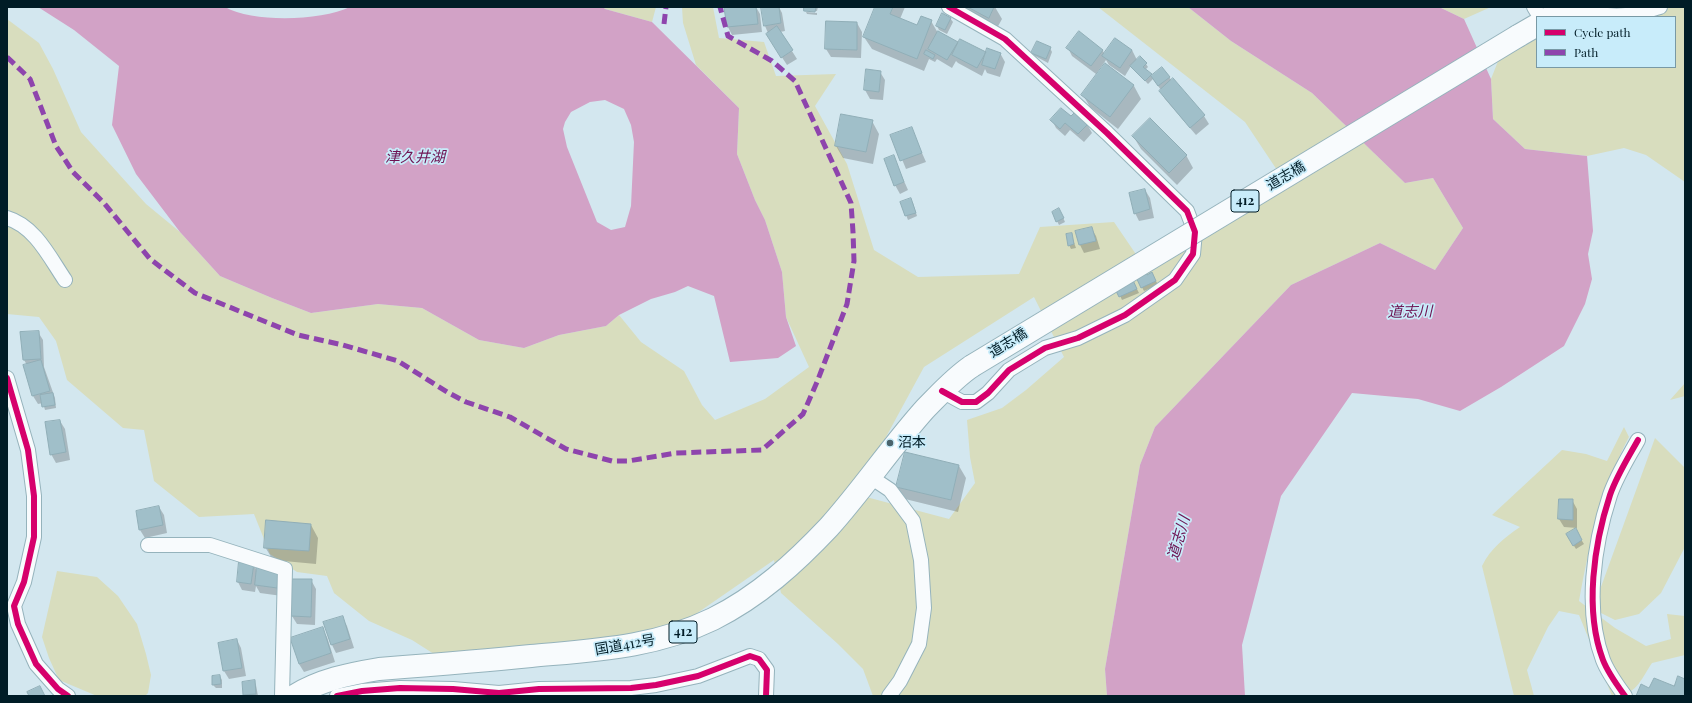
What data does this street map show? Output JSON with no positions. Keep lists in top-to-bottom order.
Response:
{
  "streets": {
    "highway": ["道志橋", "412", "国道412号"]
  },
  "crossings": [
    ["道志橋", "国道412号"]
  ],
  "water": ["津久井湖", "道志川"],
  "places": ["沼本"],
  "legend": ["Cycle path", "Path"]
}
